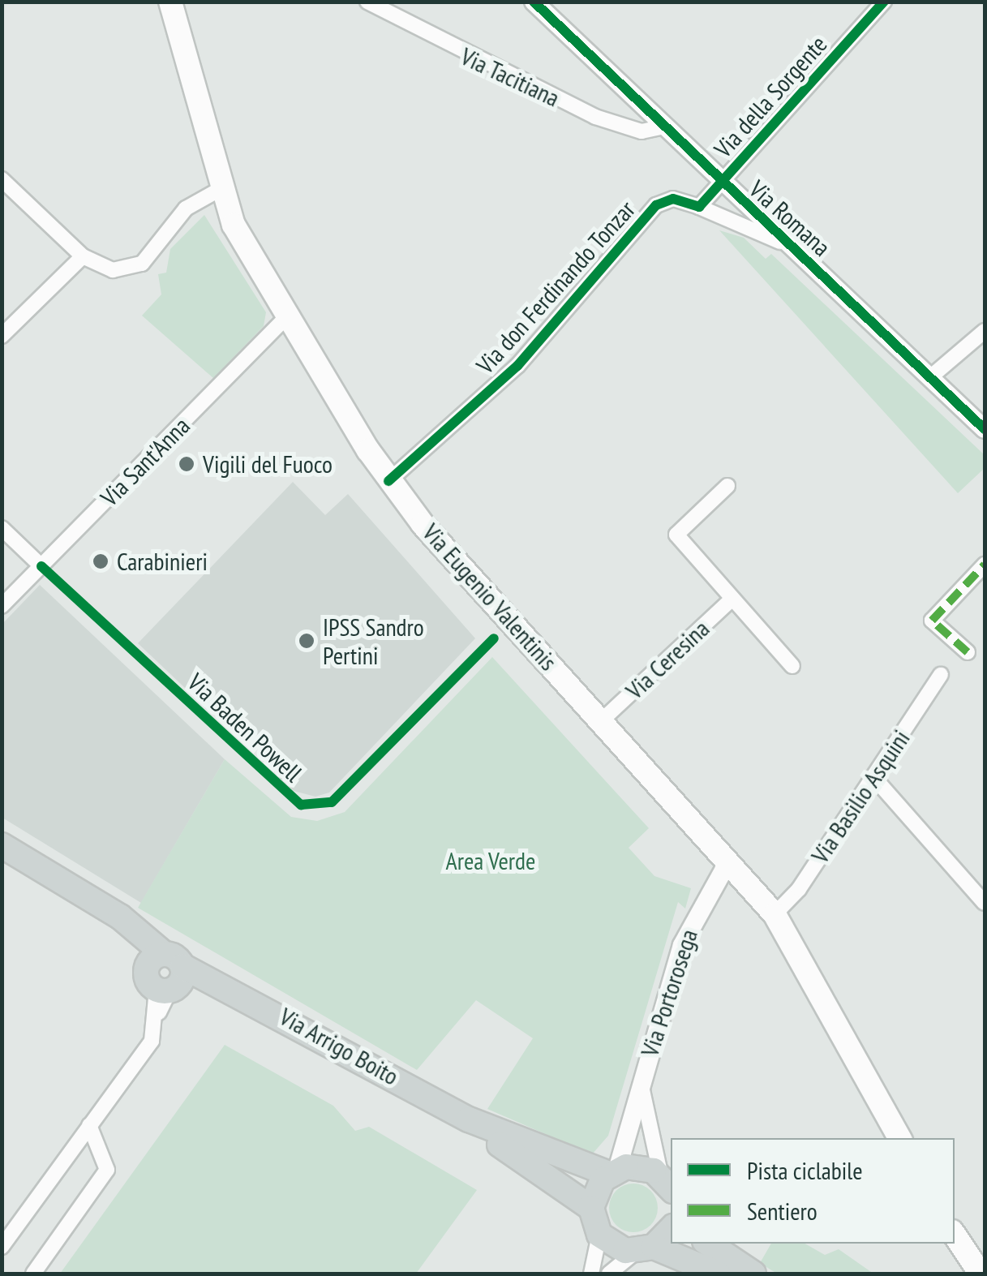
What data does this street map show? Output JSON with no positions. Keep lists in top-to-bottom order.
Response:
{
  "streets": {
    "main road": ["Via Eugenio Valentinis", "Via Arrigo Boito"],
    "street": [
      "Via Tacitiana",
      "Via della Sorgente",
      "Via Romana",
      "Via don Ferdinando Tonzar",
      "Via Sant'Anna",
      "Via Ceresina",
      "Via Basilio Asquini",
      "Via Portorosega"
    ],
    "cycle path": ["Via Baden Powell"]
  },
  "crossings": [
    ["Via Tacitiana", "Via Romana"],
    ["Via della Sorgente", "Via Romana"],
    ["Via Romana", "Via don Ferdinando Tonzar"],
    ["Via don Ferdinando Tonzar", "Via Eugenio Valentinis"],
    ["Via Sant'Anna", "Via Eugenio Valentinis"],
    ["Via Eugenio Valentinis", "Via Ceresina"],
    ["Via Eugenio Valentinis", "Via Basilio Asquini"],
    ["Via Eugenio Valentinis", "Via Portorosega"],
    ["Via Portorosega", "Via Arrigo Boito"]
  ],
  "parks": ["Area Verde"],
  "places": ["Vigili del Fuoco", "Carabinieri", "IPSS Sandro Pertini"],
  "legend": ["Pista ciclabile", "Sentiero"]
}
